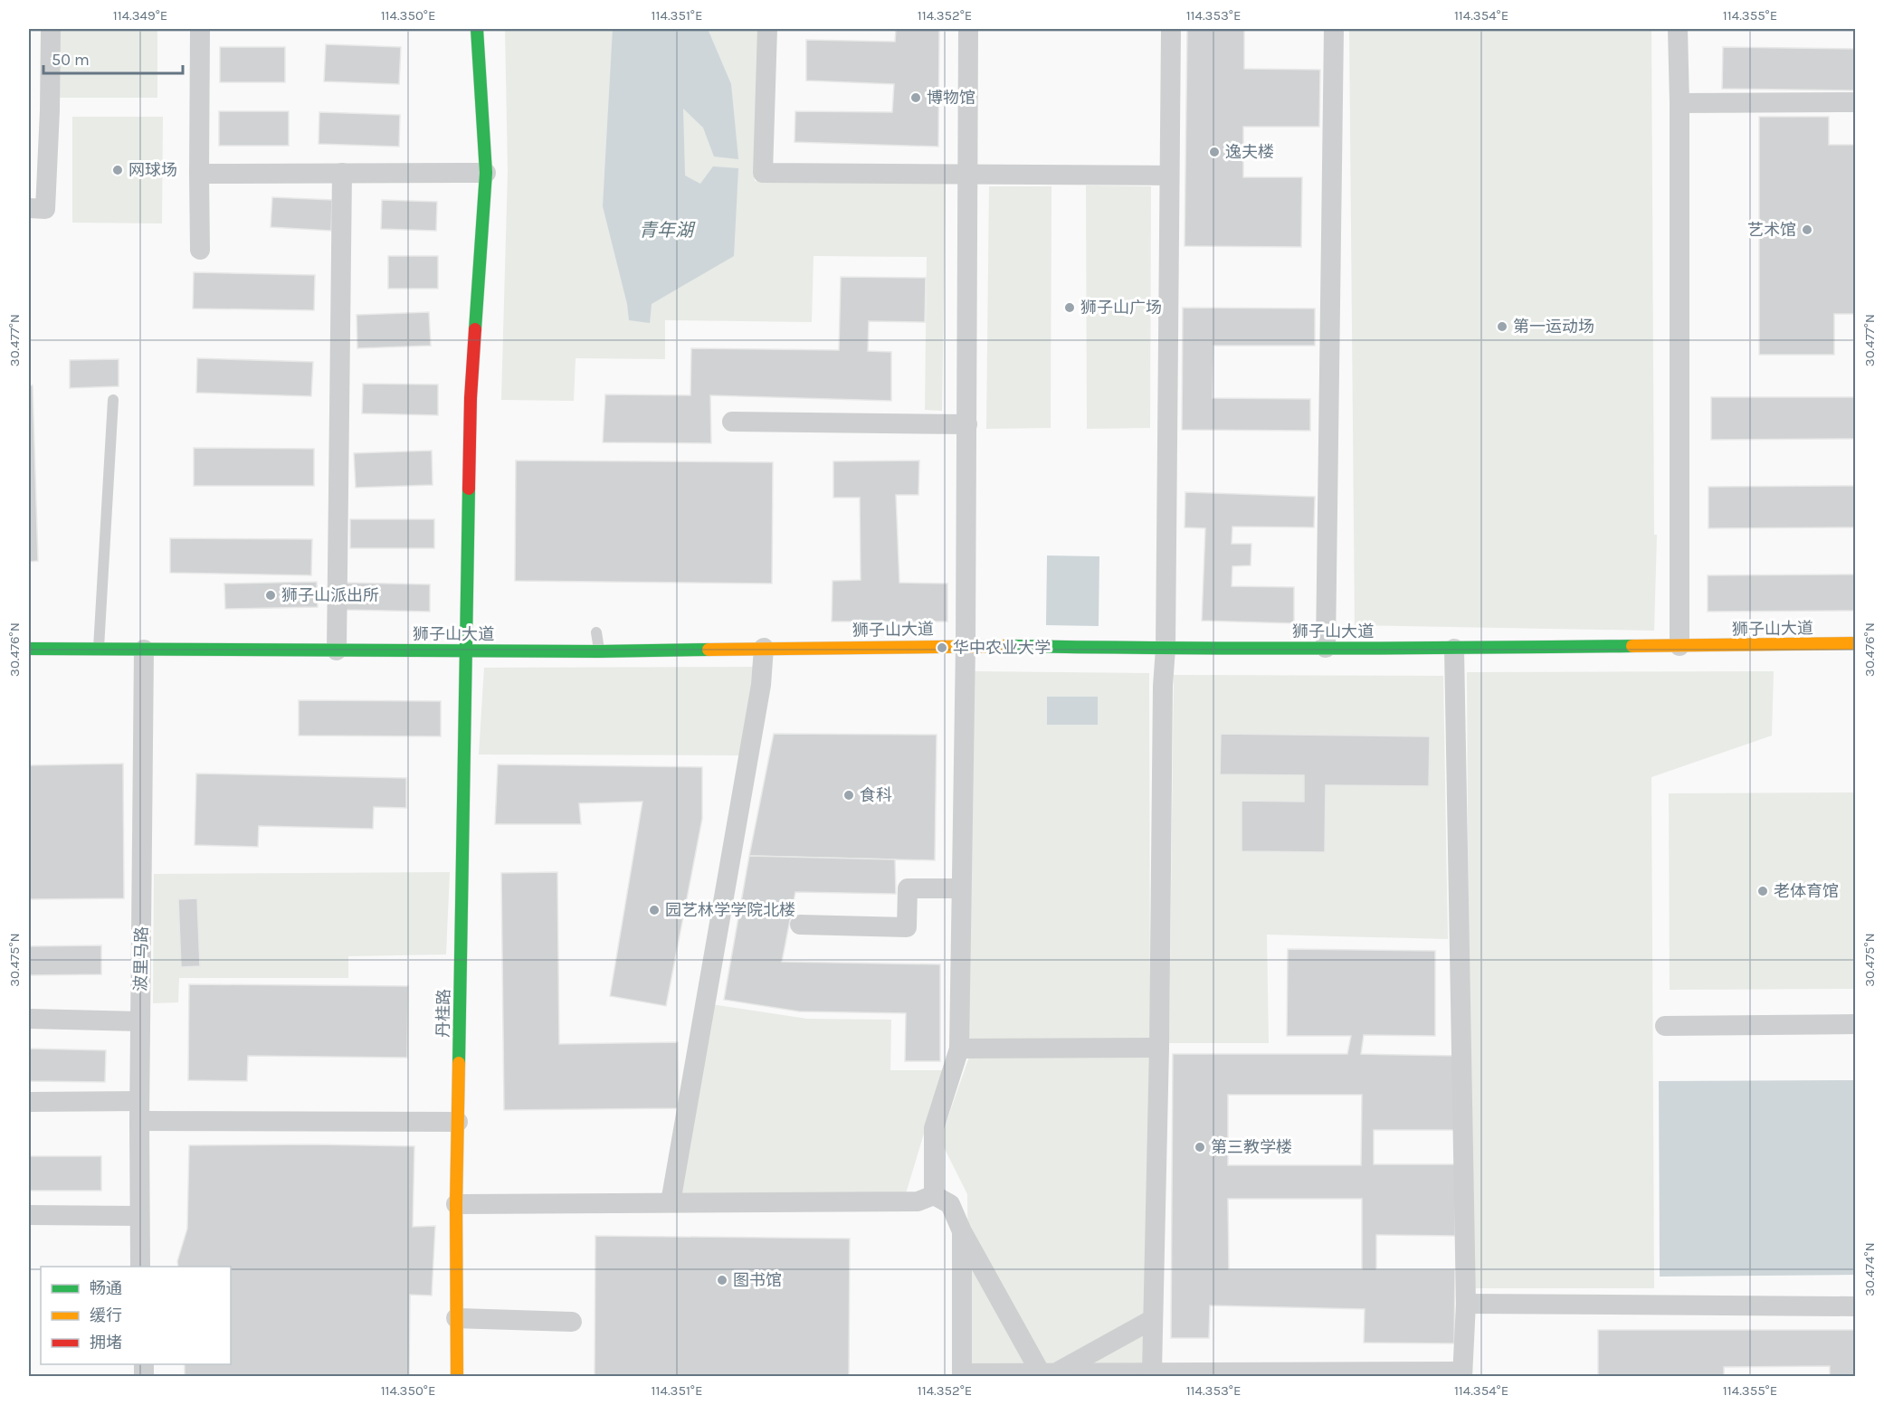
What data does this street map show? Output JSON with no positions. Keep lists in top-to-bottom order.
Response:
{
  "streets": {
    "street": ["狮子山大道", "波里马路", "丹桂路"]
  },
  "crossings": [
    ["狮子山大道", "波里马路"],
    ["狮子山大道", "丹桂路"]
  ],
  "water": ["青年湖"],
  "places": [
    "博物馆",
    "逸夫楼",
    "网球场",
    "艺术馆",
    "狮子山广场",
    "第一运动场",
    "狮子山派出所",
    "华中农业大学",
    "食科",
    "老体育馆",
    "园艺林学学院北楼",
    "第三教学楼",
    "图书馆"
  ],
  "legend": ["畅通", "缓行", "拥堵"],
  "scale_bar": "50 m",
  "coordinates": [
    "114.349°E",
    "114.350°E",
    "114.351°E",
    "114.352°E",
    "114.353°E",
    "114.354°E",
    "114.355°E",
    "30.477°N",
    "30.476°N",
    "30.475°N",
    "30.474°N"
  ]
}
